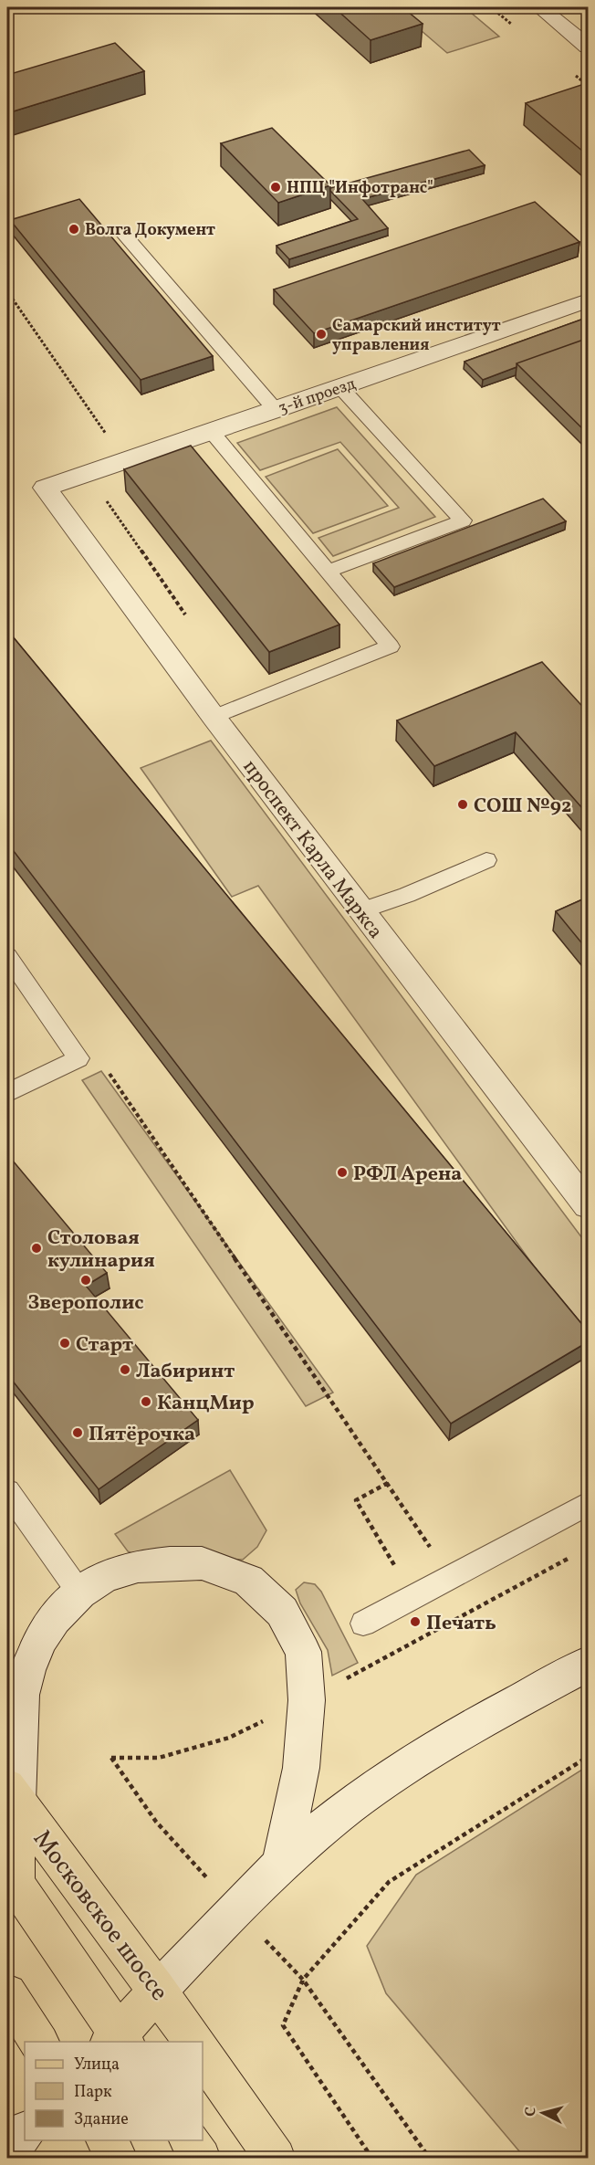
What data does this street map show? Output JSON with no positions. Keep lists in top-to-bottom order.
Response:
{
  "streets": {
    "main road": ["Московское шоссе"],
    "street": ["3-й проезд", "проспект Карла Маркса"]
  },
  "crossings": [
    ["3-й проезд", "проспект Карла Маркса"]
  ],
  "places": [
    "НПЦ \"Инфотранс\"",
    "Волга Документ",
    "Самарский институт управления",
    "СОШ №92",
    "РФЛ Арена",
    "Столовая кулинария",
    "Зверополис",
    "Старт",
    "Лабиринт",
    "КанцМир",
    "Пятёрочка",
    "Печать"
  ],
  "legend": ["Улица", "Парк", "Здание"],
  "north": "left"
}
